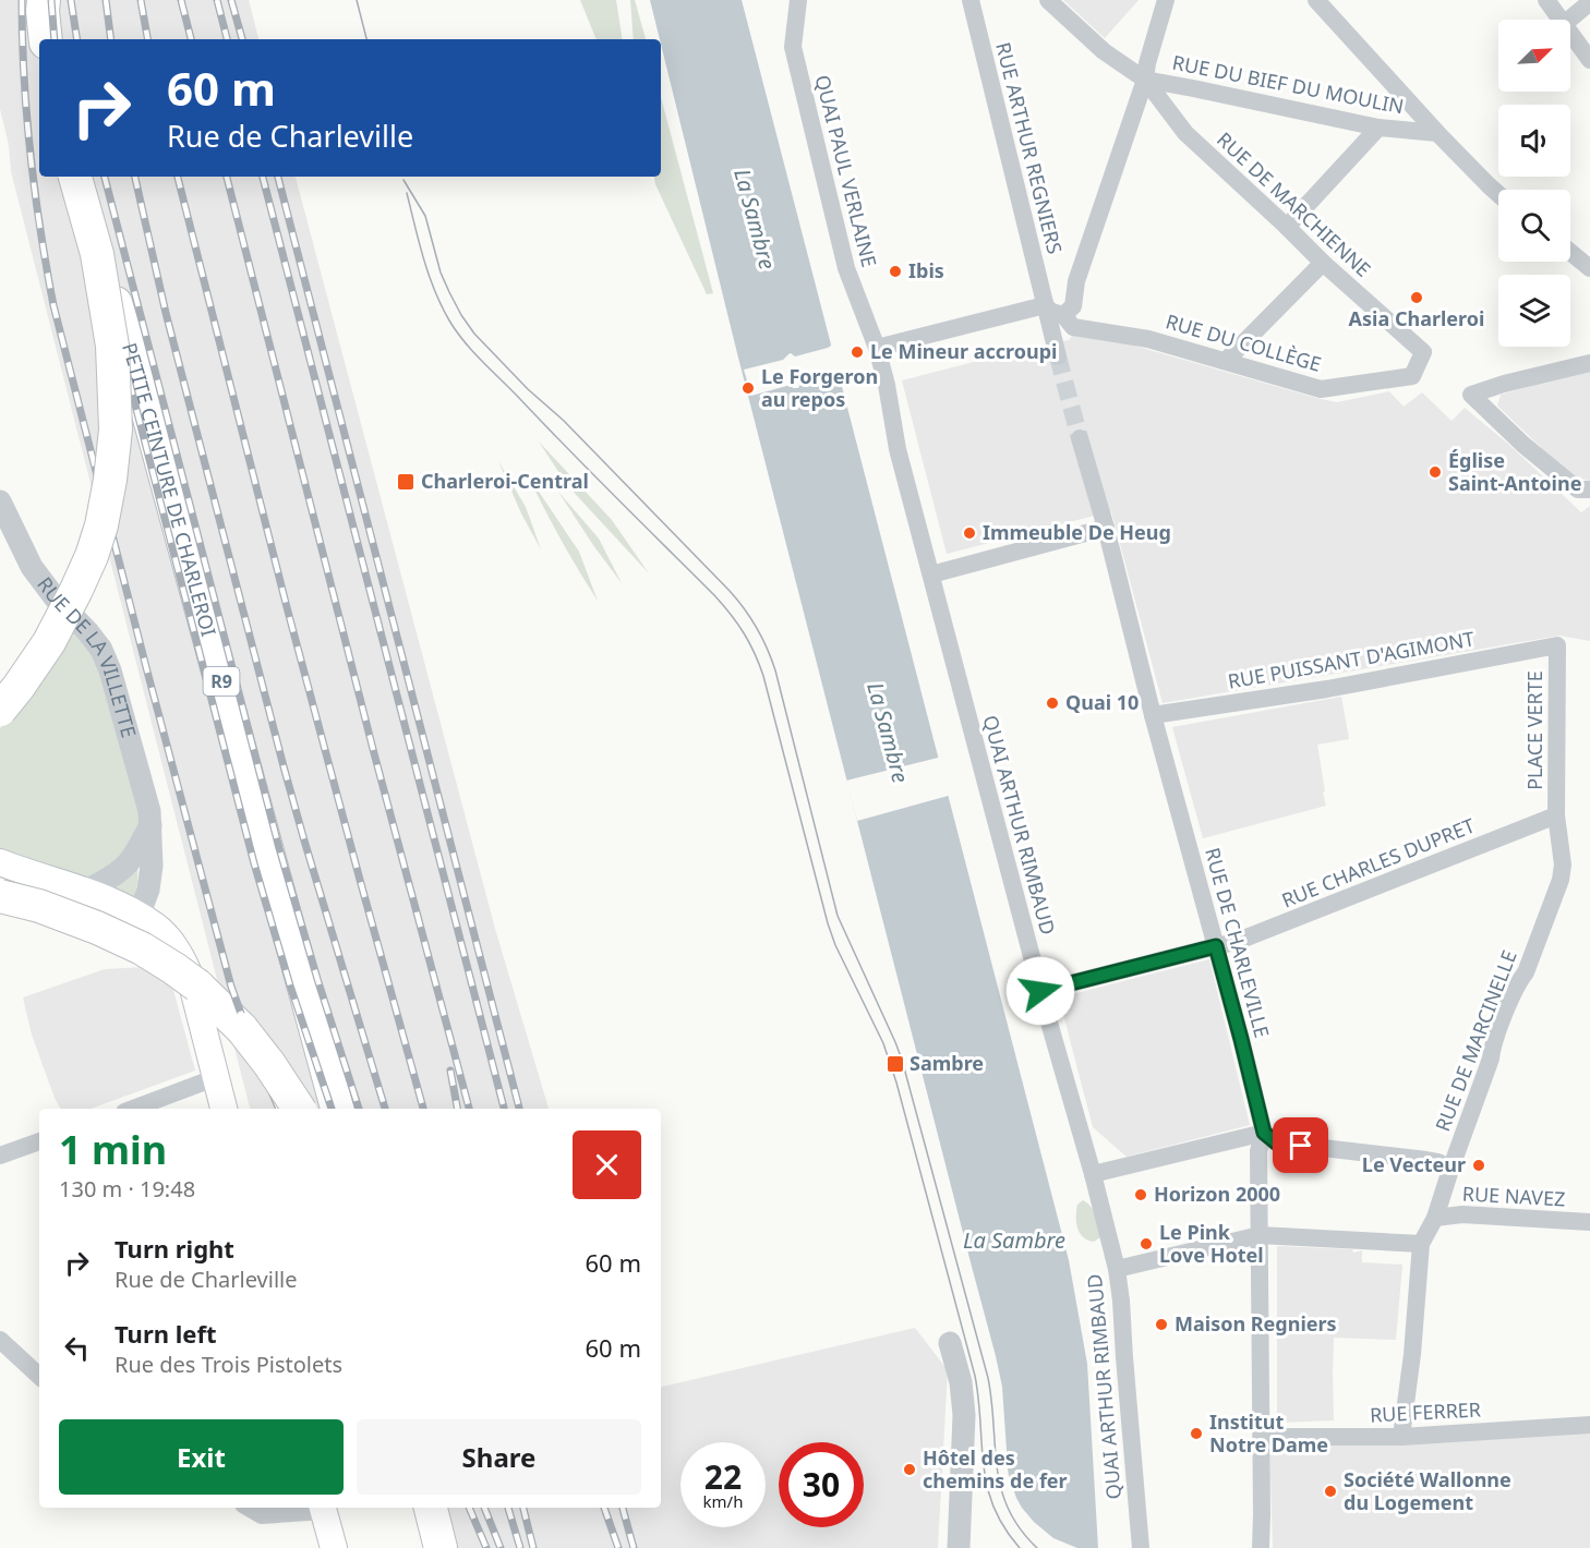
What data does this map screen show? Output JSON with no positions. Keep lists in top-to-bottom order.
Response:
{
  "streets": {
    "highway": ["PETITE CEINTURE DE CHARLEROI", "R9"],
    "street": [
      "RUE DU BIEF DU MOULIN",
      "RUE ARTHUR REGNIERS",
      "QUAI PAUL VERLAINE",
      "RUE DE MARCHIENNE",
      "RUE DU COLLÈGE",
      "RUE DE LA VILLETTE",
      "RUE PUISSANT D'AGIMONT",
      "PLACE VERTE",
      "QUAI ARTHUR RIMBAUD",
      "RUE CHARLES DUPRET",
      "RUE DE CHARLEVILLE",
      "RUE DE MARCINELLE",
      "RUE NAVEZ",
      "RUE FERRER"
    ]
  },
  "crossings": [
    ["RUE DU BIEF DU MOULIN", "RUE DE MARCHIENNE"],
    ["RUE ARTHUR REGNIERS", "RUE DU COLLÈGE"],
    ["QUAI PAUL VERLAINE", "QUAI ARTHUR RIMBAUD"],
    ["RUE DE MARCHIENNE", "RUE DU COLLÈGE"],
    ["RUE PUISSANT D'AGIMONT", "PLACE VERTE"],
    ["RUE PUISSANT D'AGIMONT", "RUE DE CHARLEVILLE"],
    ["PLACE VERTE", "RUE CHARLES DUPRET"],
    ["PLACE VERTE", "RUE DE MARCINELLE"],
    ["QUAI ARTHUR RIMBAUD", "RUE CHARLES DUPRET"],
    ["RUE CHARLES DUPRET", "RUE DE CHARLEVILLE"],
    ["RUE CHARLES DUPRET", "RUE DE MARCINELLE"],
    ["RUE DE CHARLEVILLE", "RUE FERRER"],
    ["RUE DE MARCINELLE", "RUE NAVEZ"],
    ["RUE DE MARCINELLE", "RUE FERRER"]
  ],
  "water": ["La Sambre"],
  "places": {
    "other": [
      "Ibis",
      "Asia Charleroi",
      "Le Mineur accroupi",
      "Le Forgeron au repos",
      "Église Saint-Antoine",
      "Immeuble De Heug",
      "Quai 10",
      "Le Vecteur",
      "Horizon 2000",
      "Le Pink Love Hotel",
      "Maison Regniers",
      "Institut Notre Dame",
      "Hôtel des chemins de fer",
      "Société Wallonne du Logement"
    ],
    "transit": ["Charleroi-Central", "Sambre"]
  },
  "north": "top right",
  "page": {
    "turn": ["60 m", "Rue de Charleville"],
    "heading": ["1 min", "130 m · 19:48"],
    "list": [
      {
        "name": "Turn right",
        "note": "Rue de Charleville",
        "value": "60 m"
      },
      {
        "name": "Turn left",
        "note": "Rue des Trois Pistolets",
        "value": "60 m"
      }
    ],
    "buttons": ["Exit", "Share"],
    "speed": "22 km/h",
    "limit": "30"
  }
}
